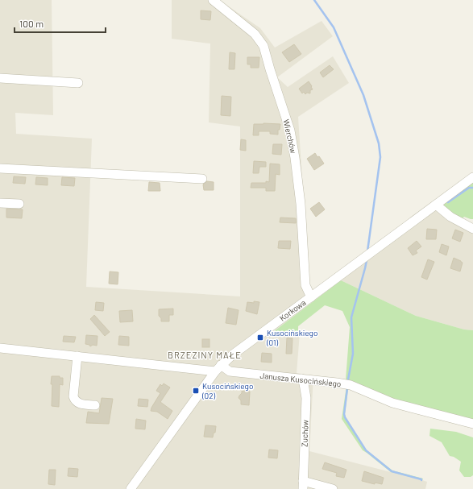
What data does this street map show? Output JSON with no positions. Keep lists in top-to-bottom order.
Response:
{
  "streets": {
    "street": [
      "Wierchów",
      "Korkowa",
      "Janusza Kusocińskiego",
      "Zuchów"
    ]
  },
  "crossings": [
    ["Wierchów", "Korkowa"],
    ["Korkowa", "Janusza Kusocińskiego"],
    ["Janusza Kusocińskiego", "Zuchów"]
  ],
  "districts": ["BRZEZINY MAŁE"],
  "places": {
    "transit": ["Kusocińskiego (01)", "Kusocińskiego (02)"]
  },
  "scale_bar": "100 m"
}
